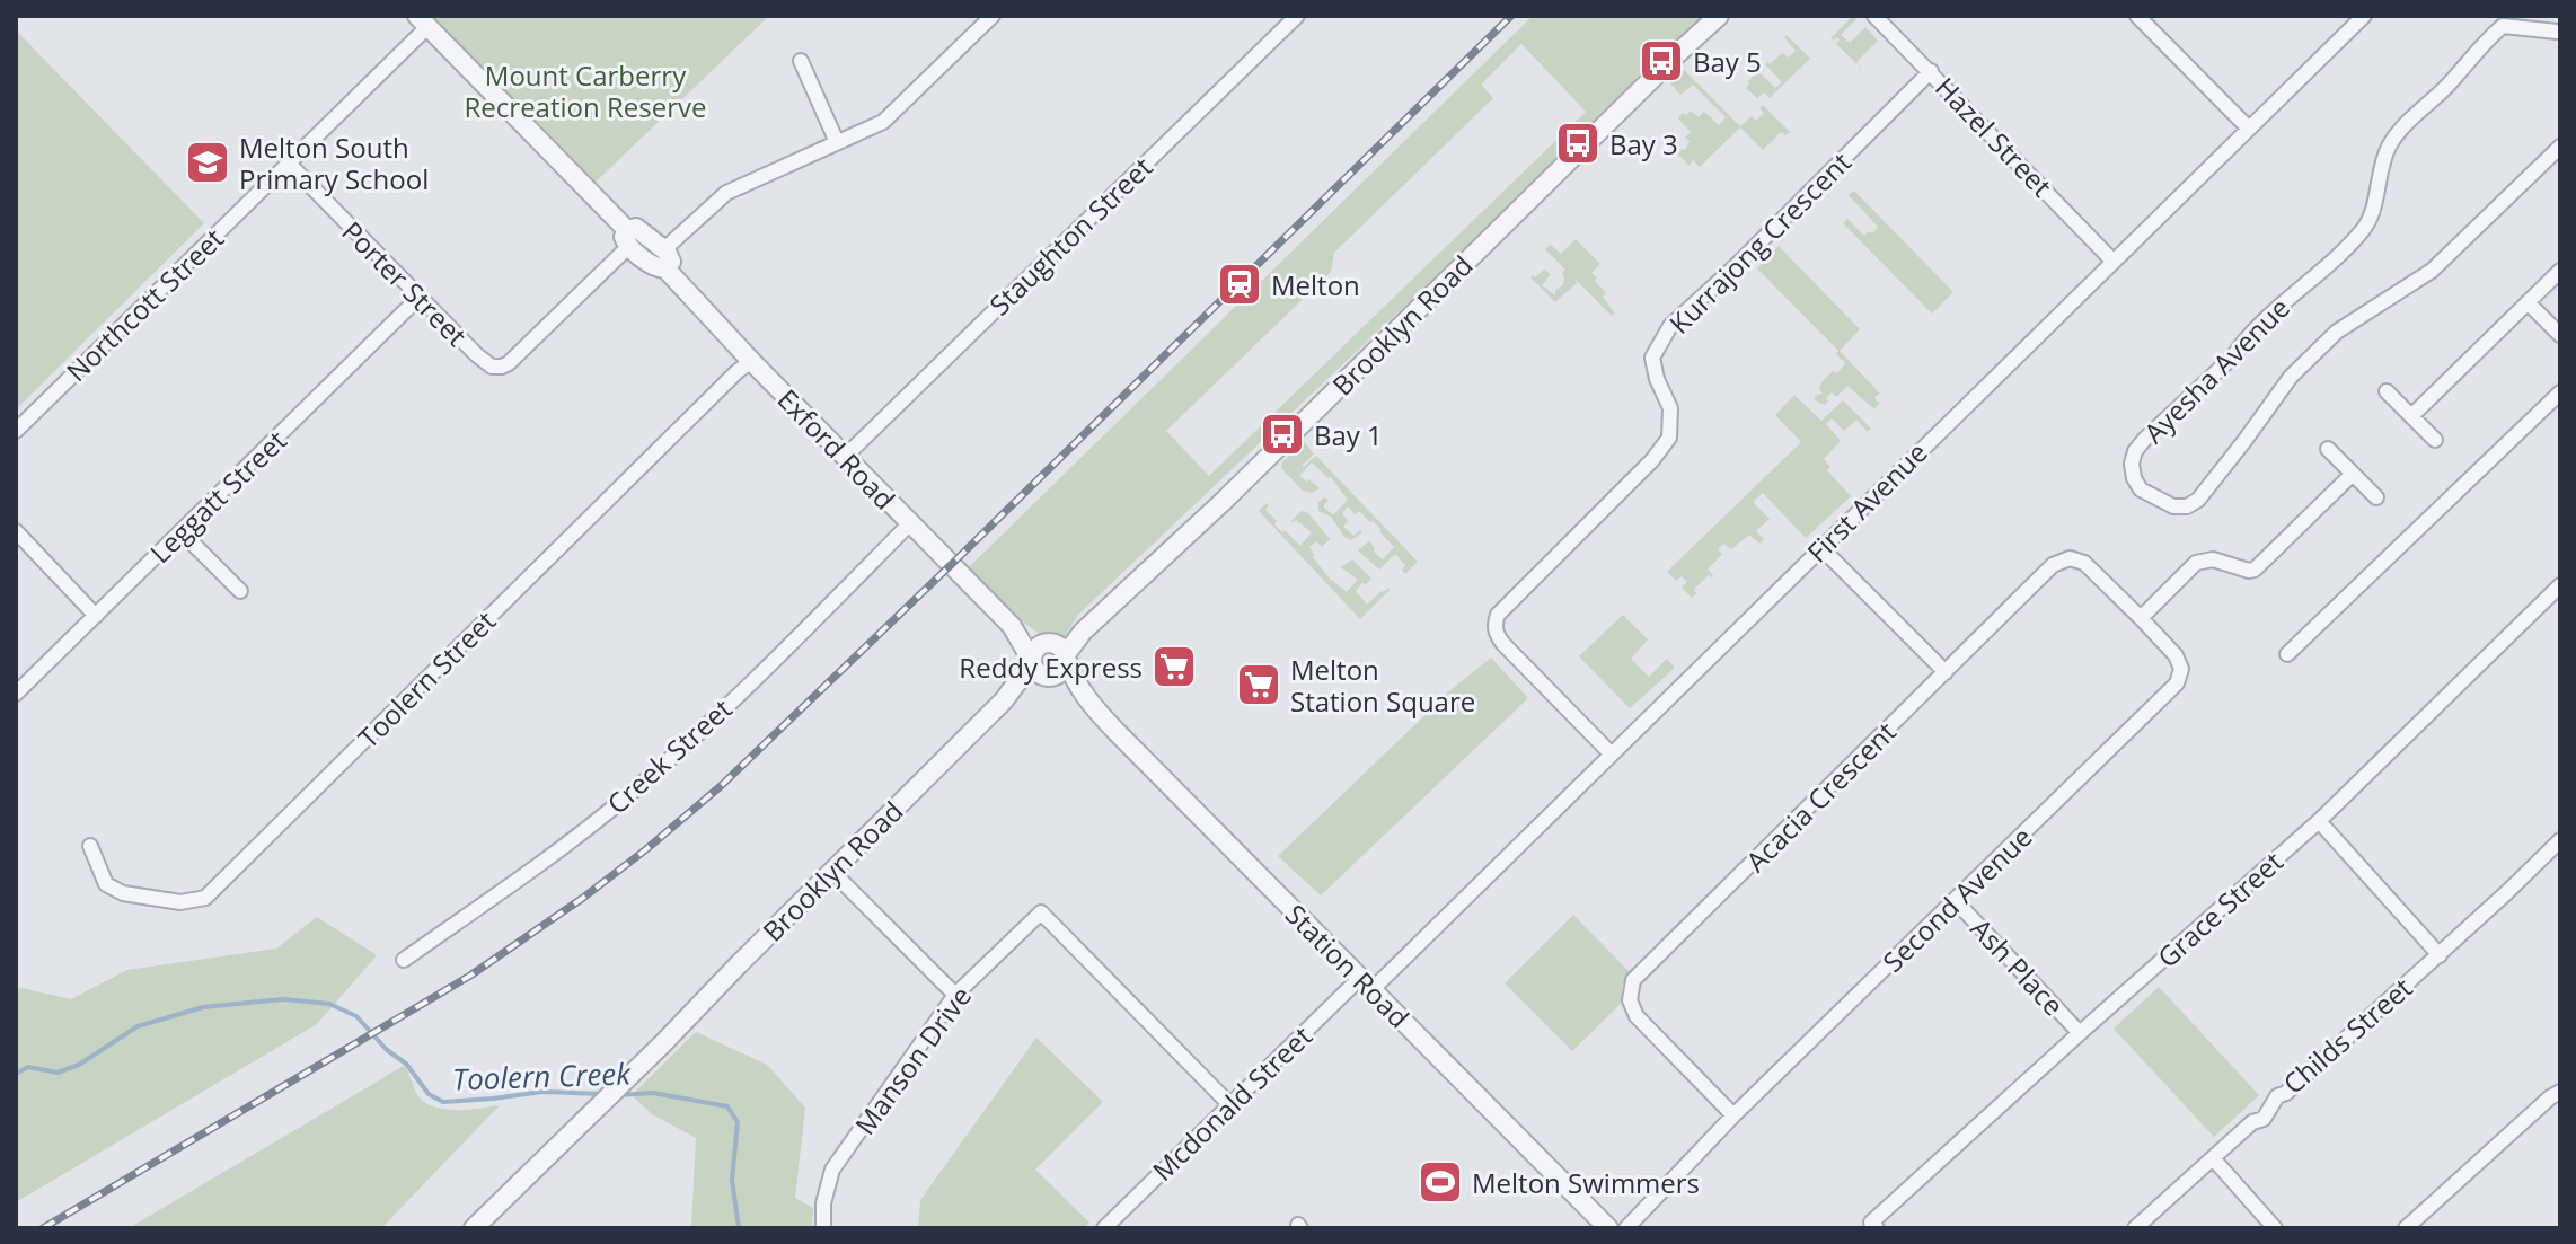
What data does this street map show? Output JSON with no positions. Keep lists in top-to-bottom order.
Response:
{
  "streets": {
    "street": [
      "Hazel Street",
      "Staughton Street",
      "Kurrajong Crescent",
      "Porter Street",
      "Northcott Street",
      "Brooklyn Road",
      "Ayesha Avenue",
      "Exford Road",
      "Leggatt Street",
      "First Avenue",
      "Toolern Street",
      "Creek Street",
      "Acacia Crescent",
      "Second Avenue",
      "Grace Street",
      "Station Road",
      "Ash Place",
      "Childs Street",
      "Manson Drive",
      "Mcdonald Street"
    ]
  },
  "crossings": [
    ["Hazel Street", "Kurrajong Crescent"],
    ["Hazel Street", "First Avenue"],
    ["Staughton Street", "Exford Road"],
    ["Kurrajong Crescent", "First Avenue"],
    ["Porter Street", "Northcott Street"],
    ["Porter Street", "Exford Road"],
    ["Porter Street", "Leggatt Street"],
    ["Northcott Street", "Exford Road"],
    ["Brooklyn Road", "Exford Road"],
    ["Brooklyn Road", "Station Road"],
    ["Exford Road", "Toolern Street"],
    ["Exford Road", "Creek Street"],
    ["Exford Road", "Station Road"],
    ["First Avenue", "Station Road"],
    ["First Avenue", "Mcdonald Street"],
    ["Acacia Crescent", "Second Avenue"],
    ["Second Avenue", "Ash Place"],
    ["Grace Street", "Ash Place"],
    ["Station Road", "Mcdonald Street"],
    ["Manson Drive", "Mcdonald Street"]
  ],
  "water": ["Toolern Creek"],
  "parks": ["Mount Carberry Recreation Reserve"],
  "places": {
    "bus stop": ["Bay 5", "Bay 3", "Bay 1"],
    "school or university": ["Melton South Primary School"],
    "station": ["Melton"],
    "supermarket": ["Reddy Express", "Melton Station Square"],
    "sports": ["Melton Swimmers"]
  }
}
